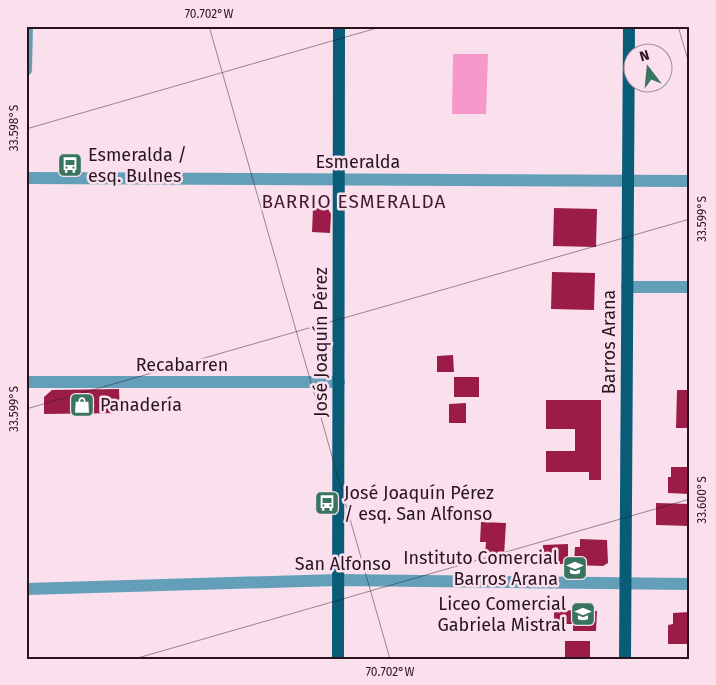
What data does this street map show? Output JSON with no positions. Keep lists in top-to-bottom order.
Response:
{
  "streets": {
    "main road": ["José Joaquín Pérez", "Barros Arana"],
    "street": ["Esmeralda", "Recabarren", "San Alfonso"]
  },
  "crossings": [
    ["Esmeralda", "José Joaquín Pérez"],
    ["Esmeralda", "Barros Arana"],
    ["José Joaquín Pérez", "Recabarren"],
    ["José Joaquín Pérez", "San Alfonso"],
    ["Barros Arana", "San Alfonso"]
  ],
  "districts": ["BARRIO ESMERALDA"],
  "places": {
    "bus stop": ["Esmeralda / esq. Bulnes", "José Joaquín Pérez / esq. San Alfonso"],
    "shop": ["Panadería"],
    "school or university": ["Instituto Comercial Barros Arana", "Liceo Comercial Gabriela Mistral"]
  },
  "north": "top",
  "coordinates": [
    "70.702°W",
    "33.598°S",
    "33.599°S",
    "33.600°S"
  ]
}
